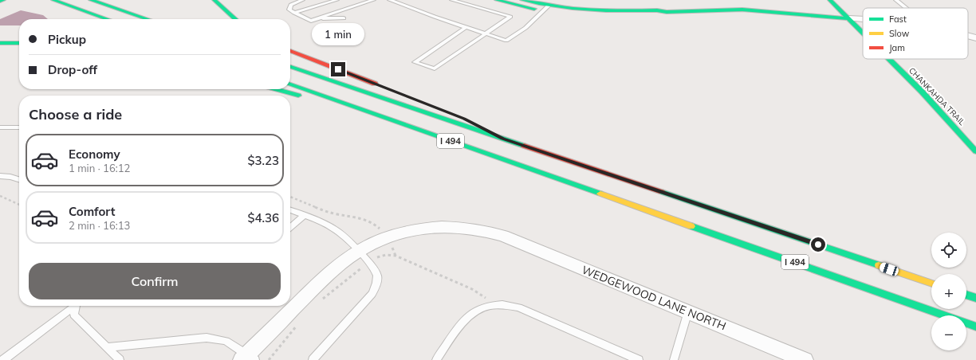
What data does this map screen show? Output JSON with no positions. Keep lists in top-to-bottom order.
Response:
{
  "streets": {
    "main road": ["CHANKAHDA TRAIL", "I 494"],
    "street": ["WEDGEWOOD LANE NORTH"]
  },
  "legend": ["Fast", "Slow", "Jam"],
  "page": {
    "banner": ["Pickup", "Drop-off"],
    "bubble": "1 min",
    "heading": "Choose a ride",
    "list": [
      {
        "name": "Economy",
        "note": "1 min · 16:12",
        "value": "$3.23"
      },
      {
        "name": "Comfort",
        "note": "2 min · 16:13",
        "value": "$4.36"
      }
    ],
    "map_buttons": ["+", "−"],
    "buttons": "Confirm"
  }
}
